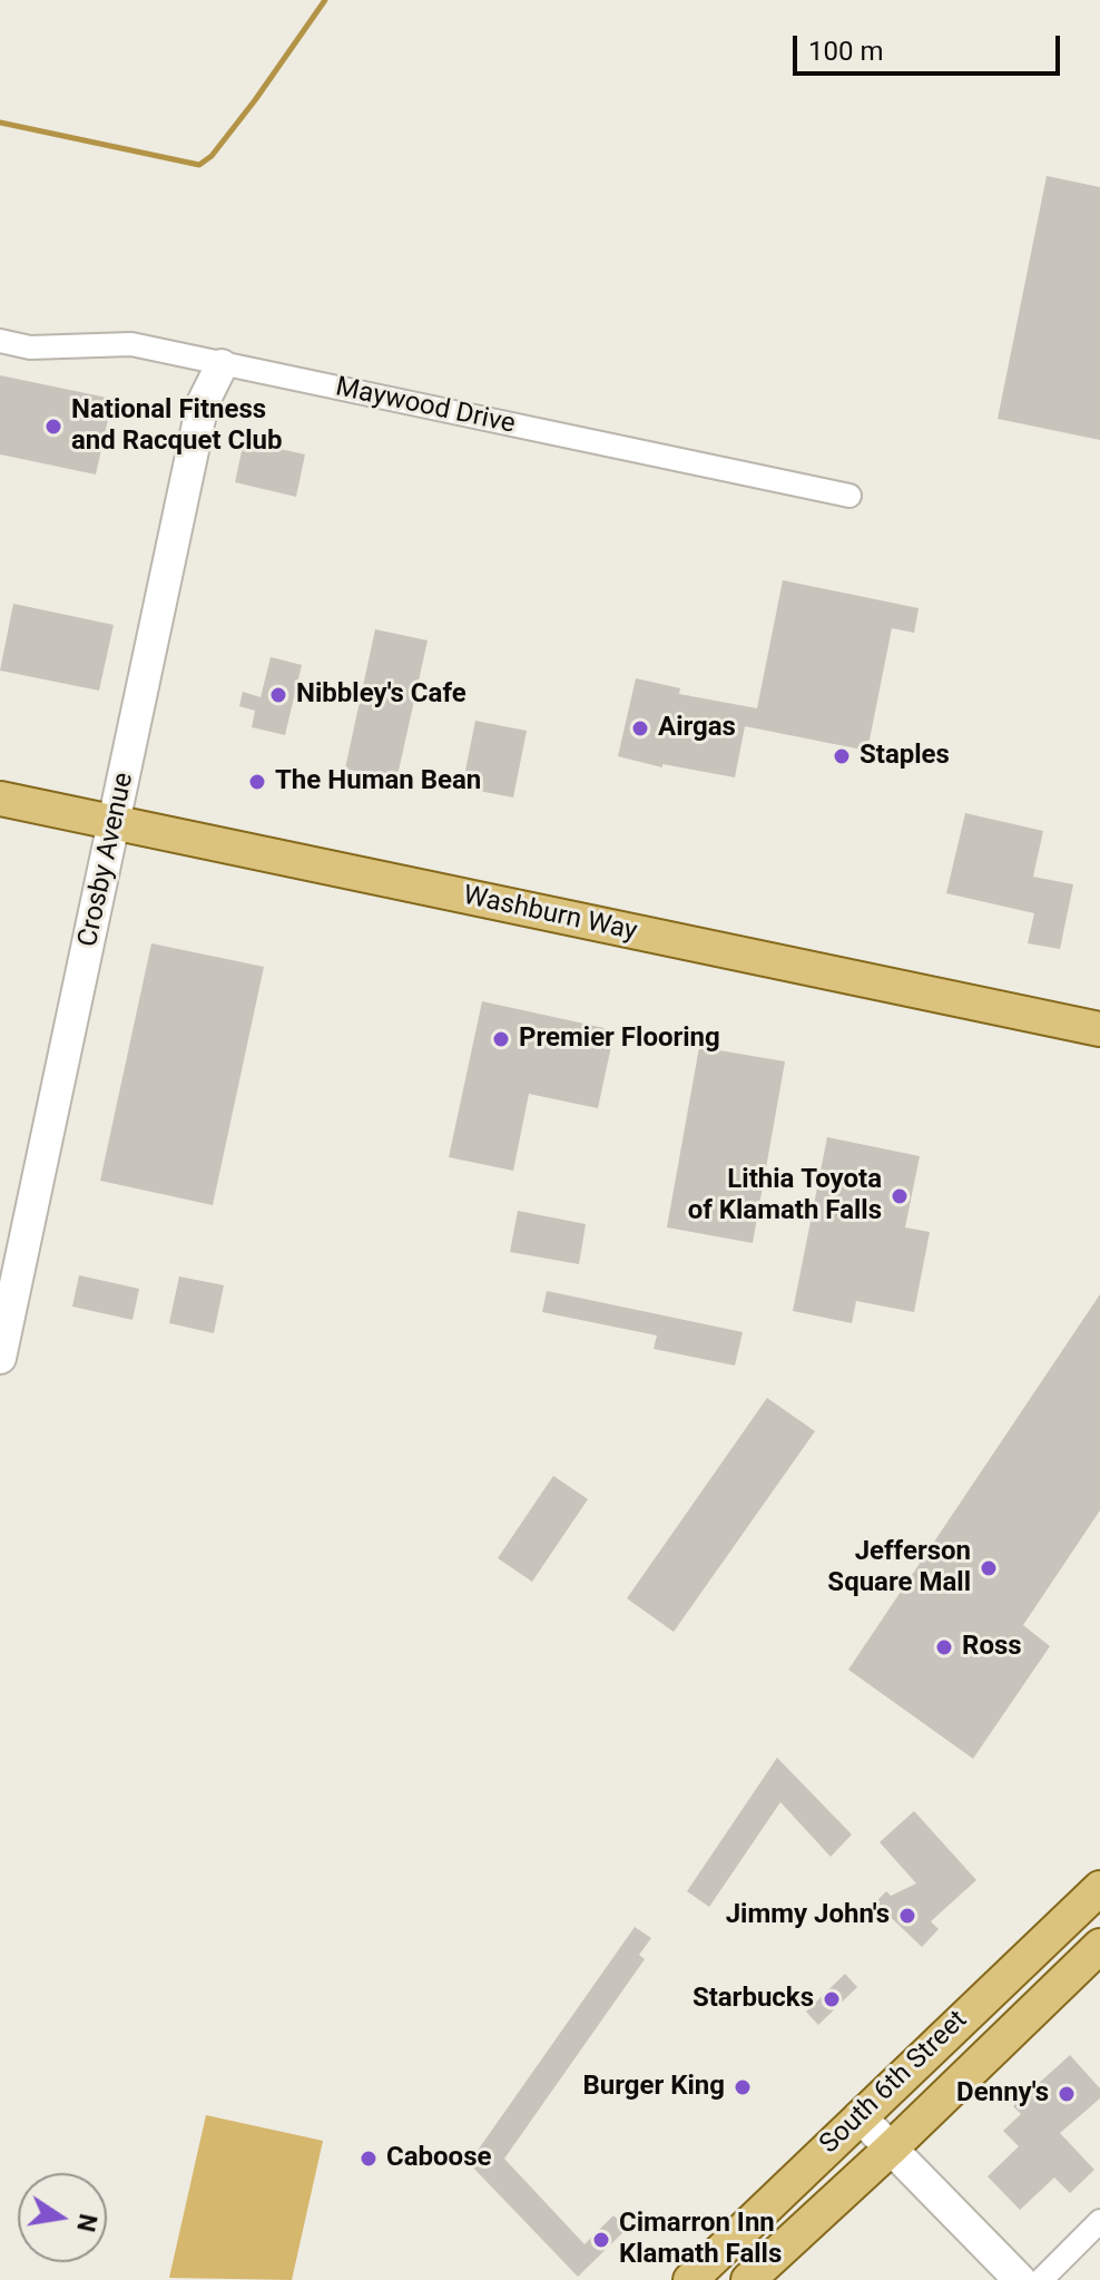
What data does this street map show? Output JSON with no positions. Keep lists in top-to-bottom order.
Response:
{
  "streets": {
    "main road": ["Washburn Way", "South 6th Street"],
    "street": ["Maywood Drive", "Crosby Avenue"]
  },
  "crossings": [
    ["Maywood Drive", "Crosby Avenue"],
    ["Crosby Avenue", "Washburn Way"]
  ],
  "places": [
    "National Fitness and Racquet Club",
    "Nibbley's Cafe",
    "Airgas",
    "Staples",
    "The Human Bean",
    "Premier Flooring",
    "Lithia Toyota of Klamath Falls",
    "Jefferson Square Mall",
    "Ross",
    "Jimmy John's",
    "Starbucks",
    "Burger King",
    "Denny's",
    "Caboose",
    "Cimarron Inn Klamath Falls"
  ],
  "scale_bar": "100 m",
  "north": "right"
}
